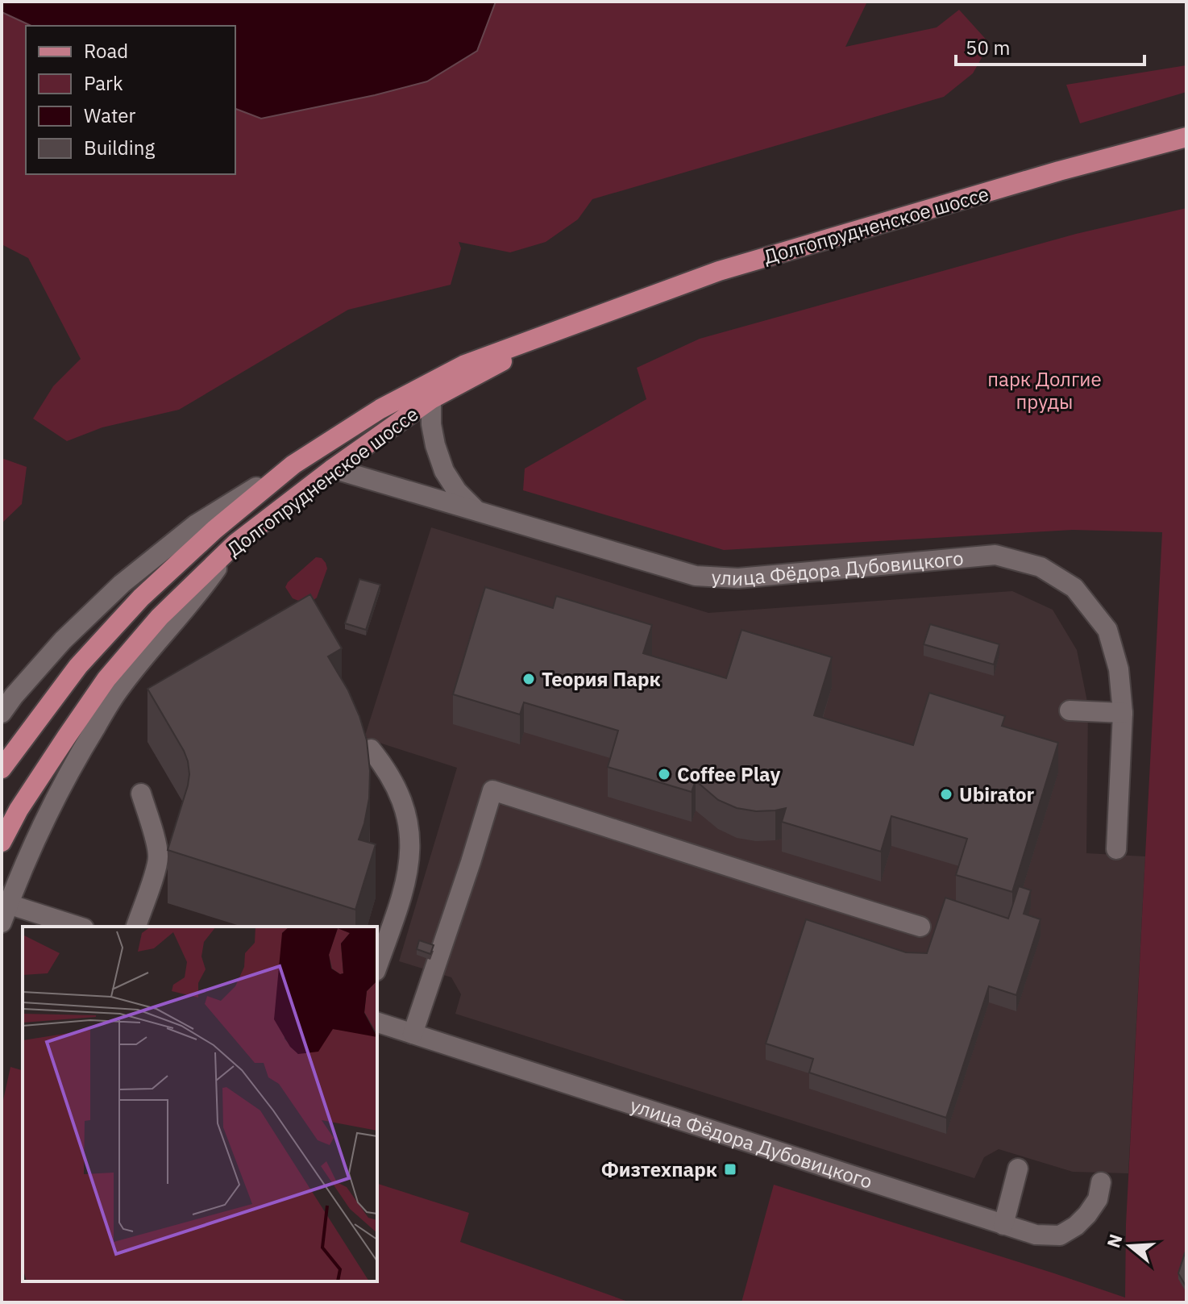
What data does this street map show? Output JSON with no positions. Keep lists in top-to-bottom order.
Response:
{
  "streets": {
    "main road": ["Долгопрудненское шоссе"],
    "street": ["улица Фёдора Дубовицкого"]
  },
  "crossings": [
    ["Долгопрудненское шоссе", "улица Фёдора Дубовицкого"]
  ],
  "parks": ["парк Долгие пруды"],
  "places": {
    "other": ["Теория Парк", "Coffee Play", "Ubirator"],
    "transit": ["Физтехпарк"]
  },
  "legend": [
    "Road",
    "Park",
    "Water",
    "Building"
  ],
  "scale_bar": "50 m",
  "north": "left"
}
